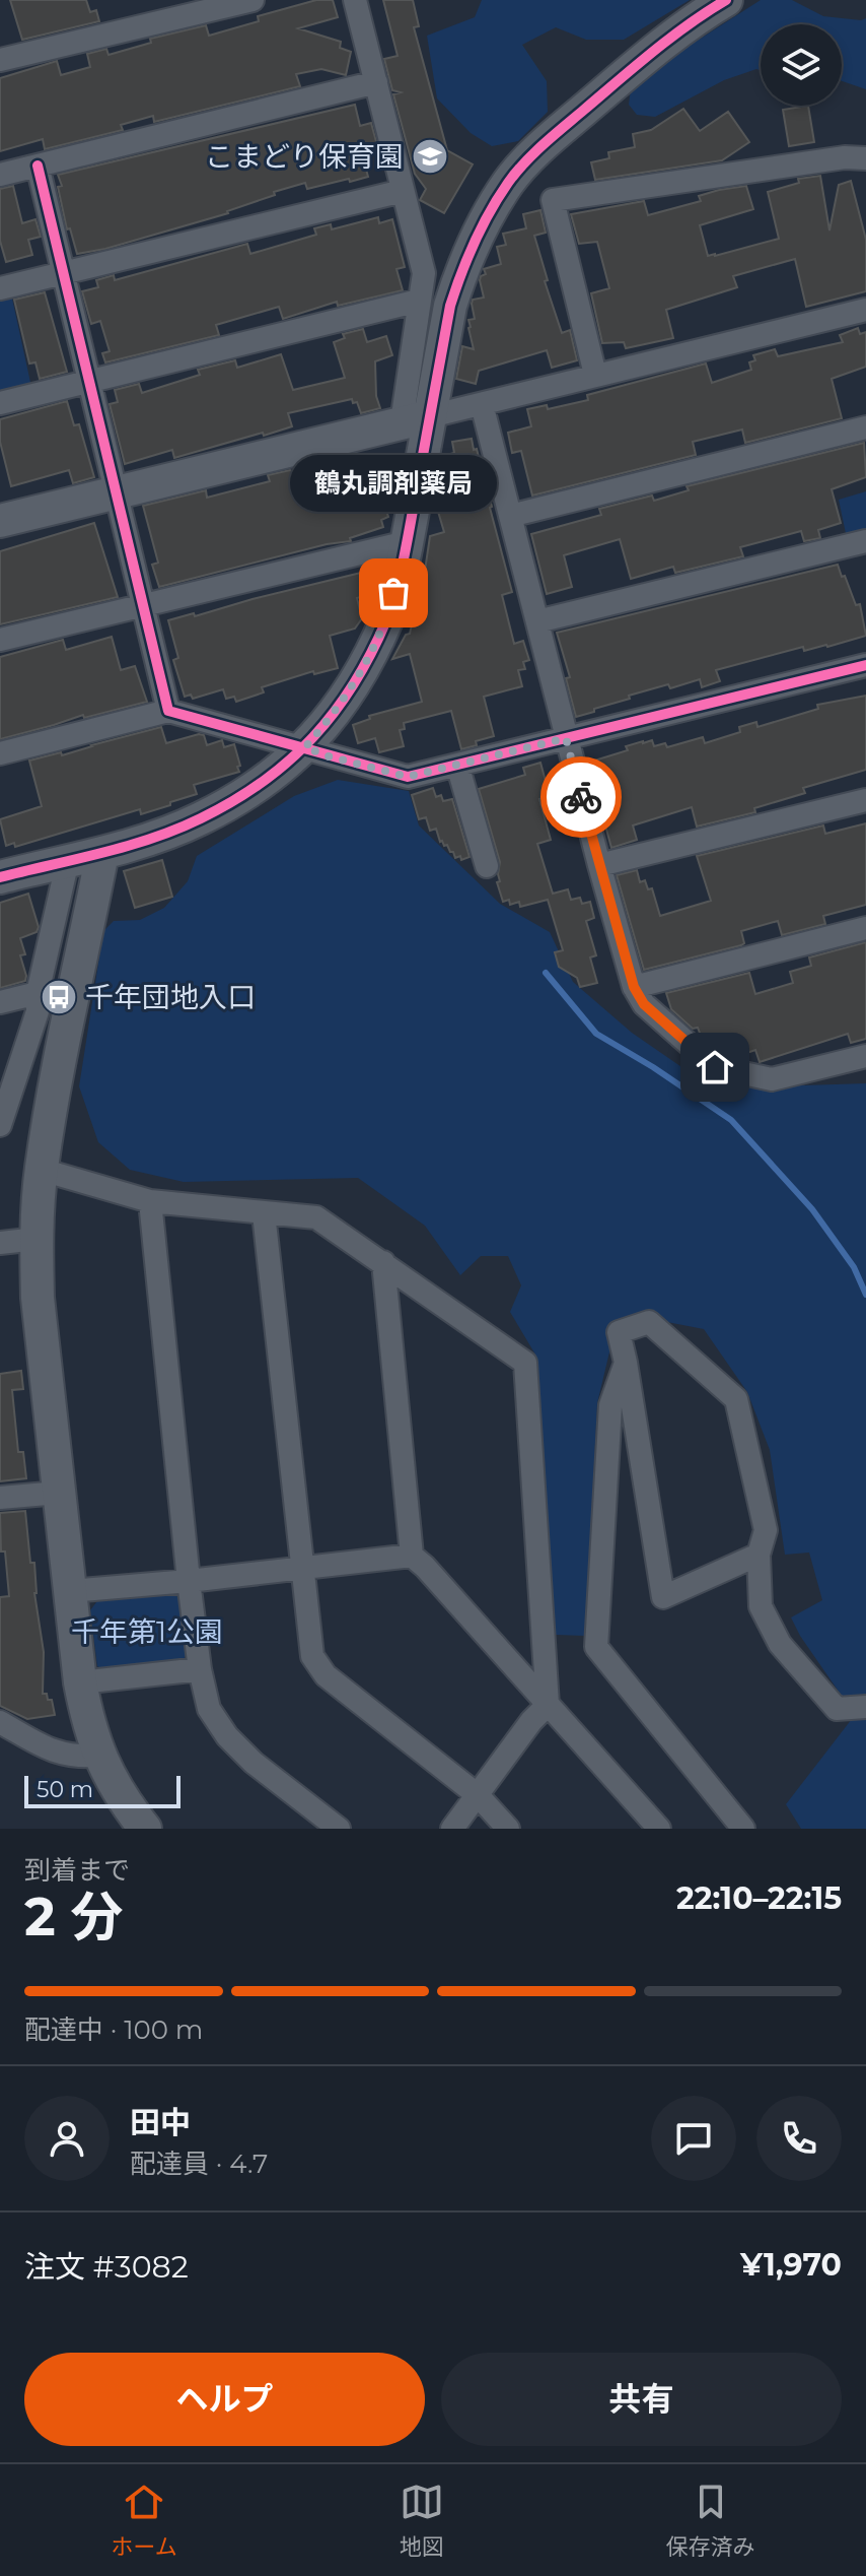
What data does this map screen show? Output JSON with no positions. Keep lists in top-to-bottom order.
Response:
{
  "parks": ["千年第1公園"],
  "places": {
    "school or university": ["こまどり保育園"],
    "other": ["鶴丸調剤薬局"],
    "bus stop": ["千年団地入口"]
  },
  "scale_bar": "50 m",
  "page": {
    "bubble": "鶴丸調剤薬局",
    "scale": "50 m",
    "heading": ["2 分", "到着まで", "22:10–22:15"],
    "panel": [
      "田中",
      "配達員 · 4.7",
      "注文 #3082",
      "¥1,970"
    ],
    "bar": "配達中 · 100 m",
    "buttons": ["ヘルプ", "共有"],
    "tabs": ["ホーム", "地図", "保存済み"]
  }
}
